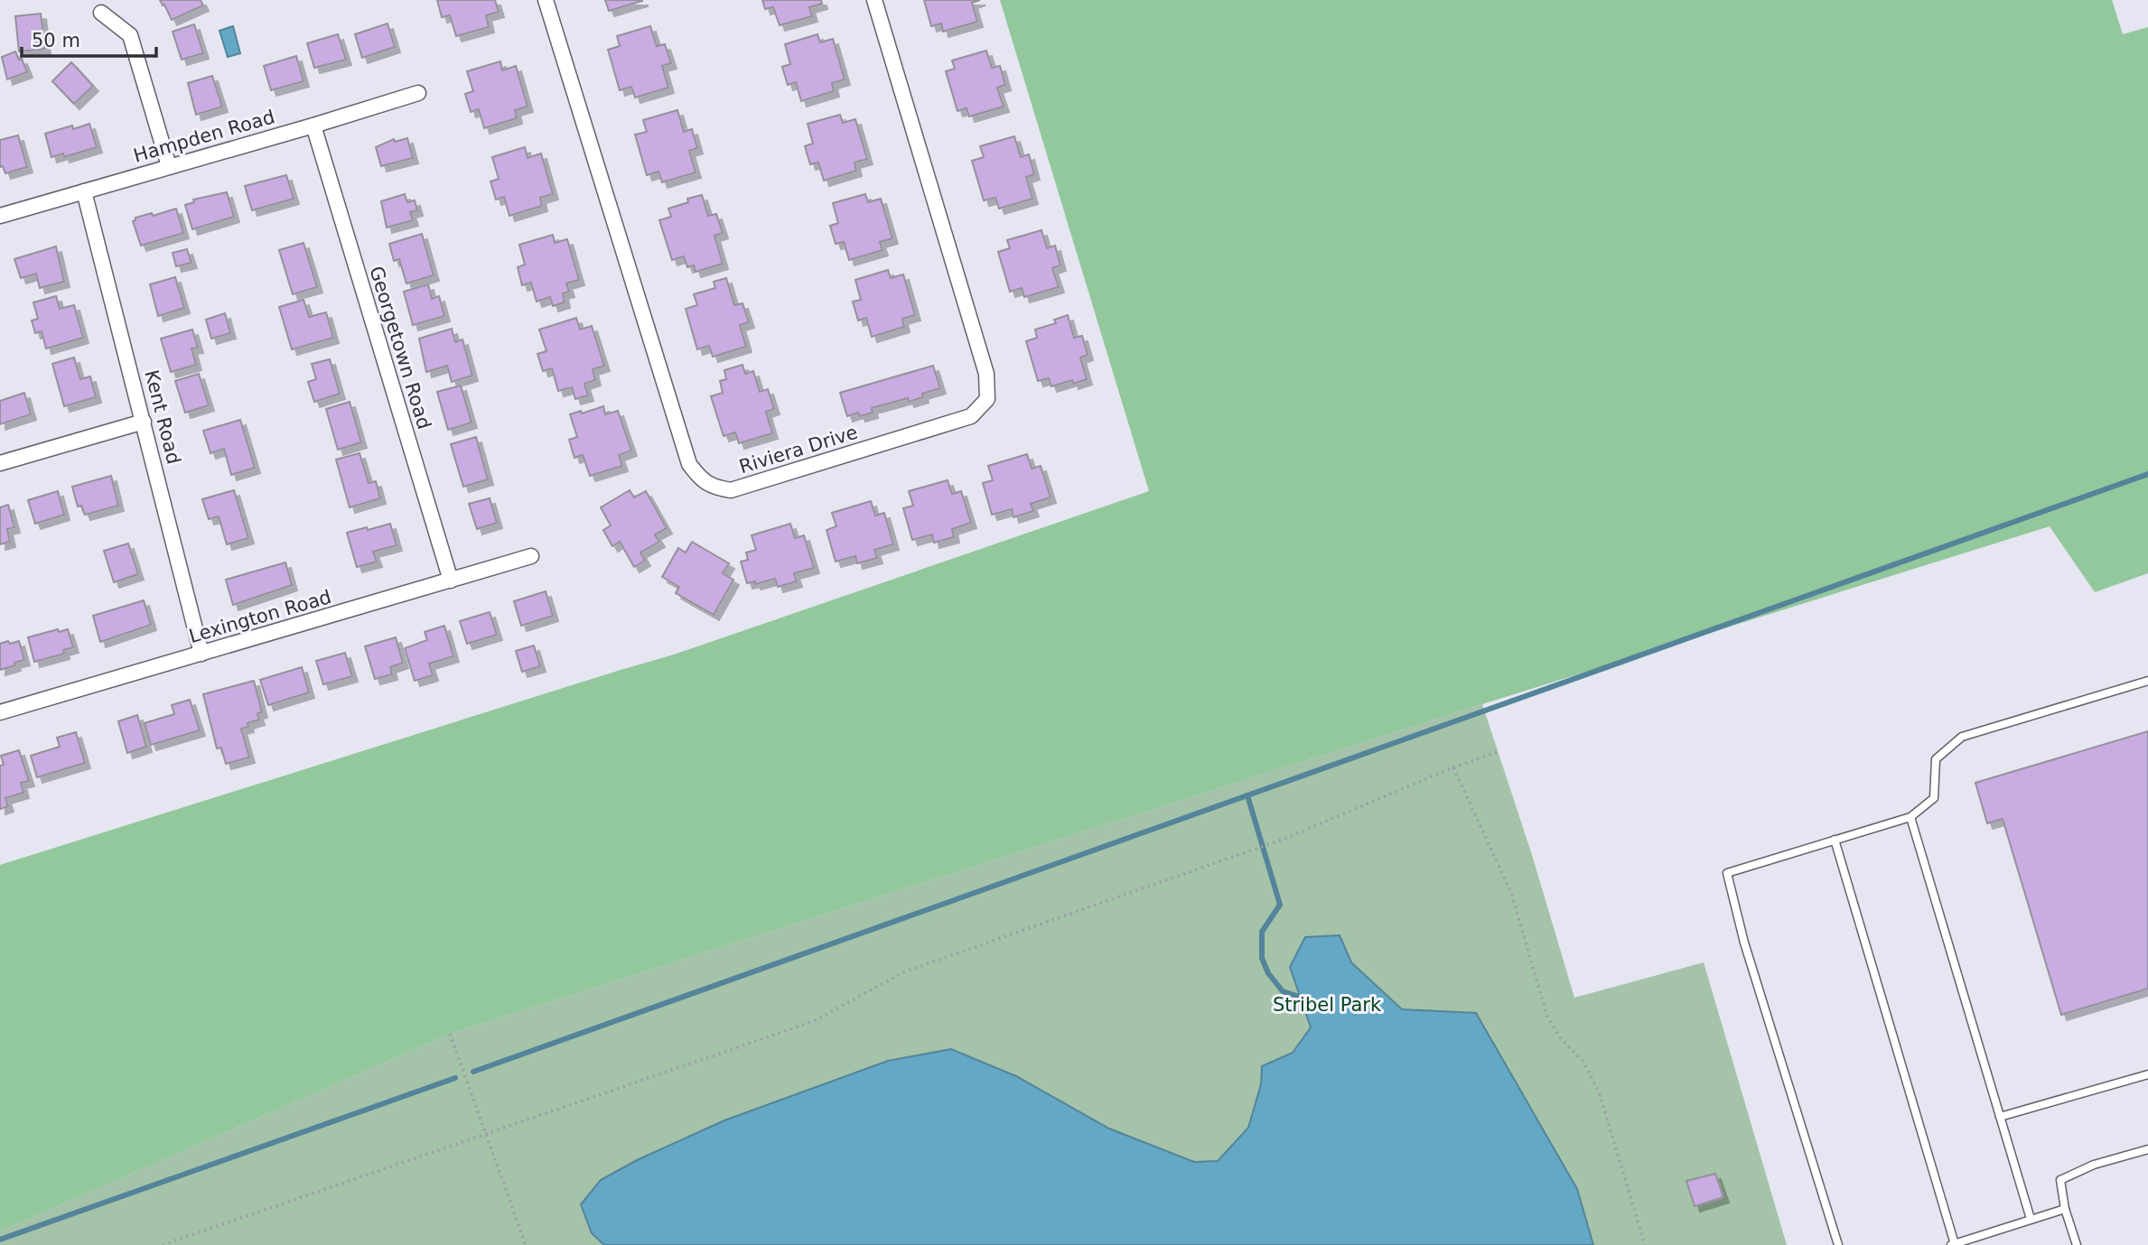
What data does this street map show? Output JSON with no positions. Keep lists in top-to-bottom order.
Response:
{
  "streets": {
    "street": [
      "Hampden Road",
      "Georgetown Road",
      "Kent Road",
      "Riviera Drive",
      "Lexington Road"
    ]
  },
  "crossings": [
    ["Hampden Road", "Georgetown Road"],
    ["Hampden Road", "Kent Road"],
    ["Georgetown Road", "Lexington Road"],
    ["Kent Road", "Lexington Road"]
  ],
  "parks": ["Stribel Park"],
  "scale_bar": "50 m"
}
